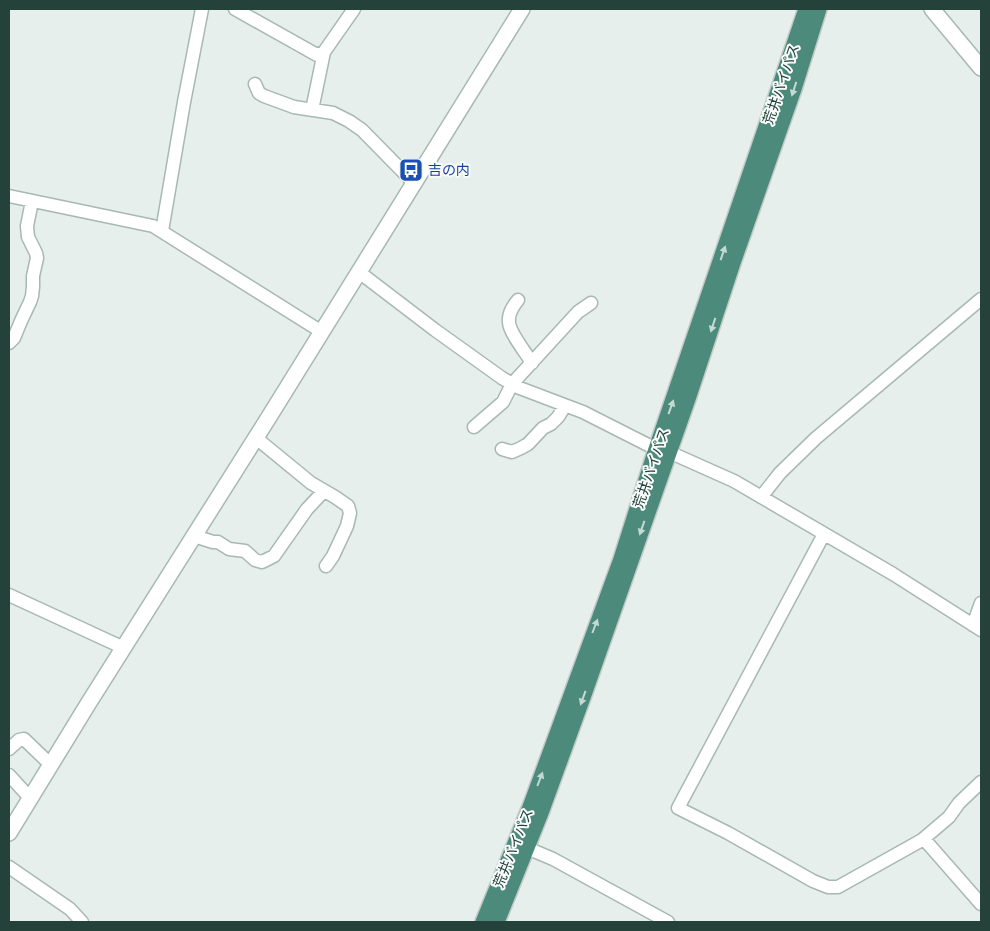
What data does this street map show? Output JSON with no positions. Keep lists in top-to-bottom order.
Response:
{
  "streets": {
    "highway": ["荒井バイパス"]
  },
  "places": {
    "bus stop": ["吉の内"]
  }
}
